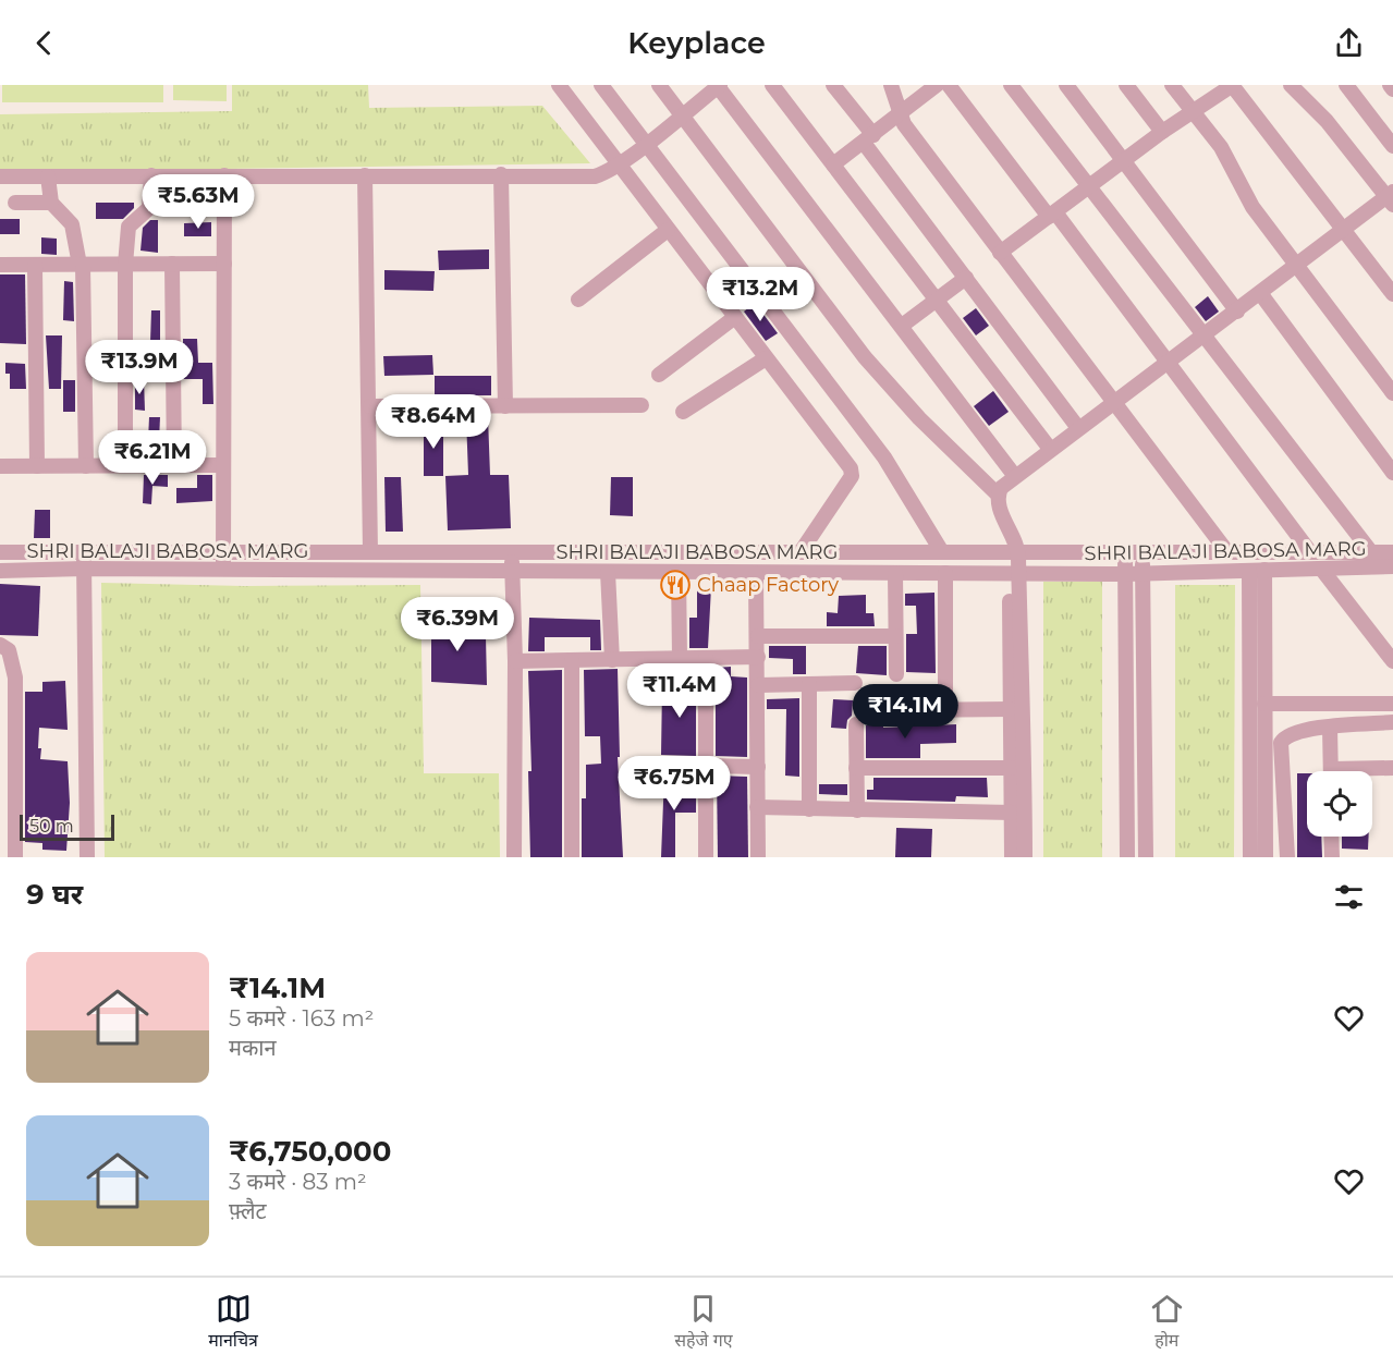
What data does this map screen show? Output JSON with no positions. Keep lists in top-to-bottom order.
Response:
{
  "streets": {
    "street": ["SHRI BALAJI BABOSA MARG"]
  },
  "places": {
    "restaurant": ["Chaap Factory"]
  },
  "scale_bar": "50 m",
  "page": {
    "header": "Keyplace",
    "price": [
      "₹5.63M",
      "₹13.2M",
      "₹13.9M",
      "₹8.64M",
      "₹6.21M",
      "₹6.39M",
      "₹11.4M",
      "₹14.1M",
      "₹6.75M"
    ],
    "scale": "50 m",
    "heading": "9 घर",
    "list": [
      {
        "name": "₹14.1M",
        "note": "5 कमरे · 163 m² · मकान"
      },
      {
        "name": "₹6,750,000",
        "note": "3 कमरे · 83 m² · फ़्लैट"
      }
    ],
    "tabs": ["मानचित्र", "सहेजे गए", "होम"]
  }
}
